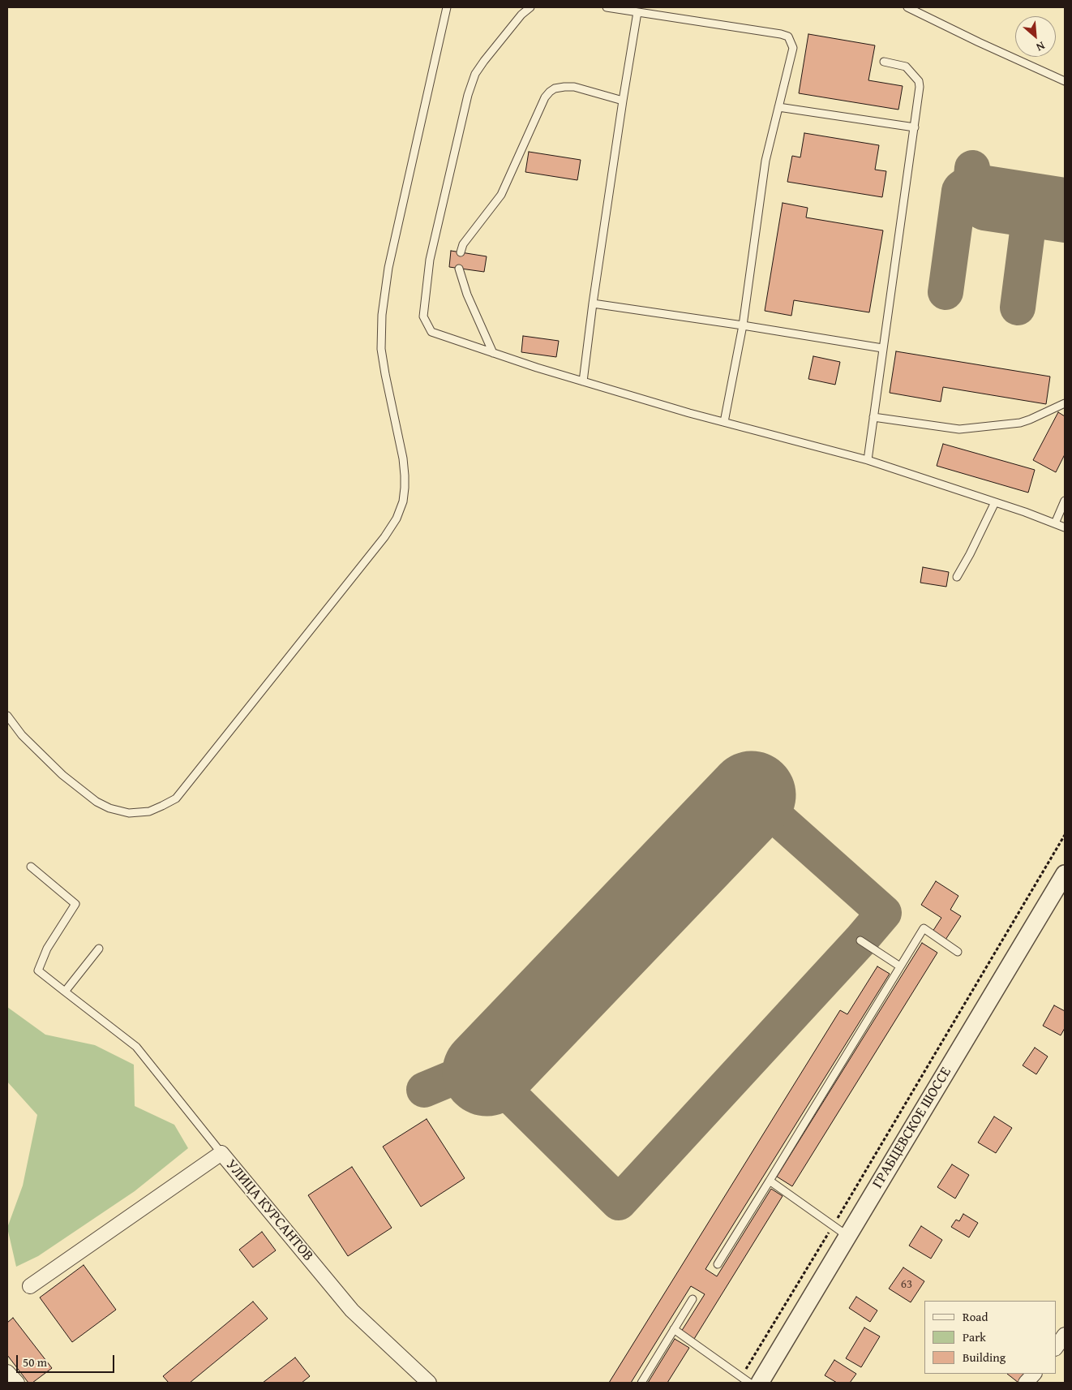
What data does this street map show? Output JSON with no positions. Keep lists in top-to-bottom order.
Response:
{
  "streets": {
    "street": ["ГРАБЦЕВСКОЕ ШОССЕ", "УЛИЦА КУРСАНТОВ"]
  },
  "house_numbers": ["63"],
  "legend": ["Road", "Park", "Building"],
  "scale_bar": "50 m",
  "north": "bottom right"
}
